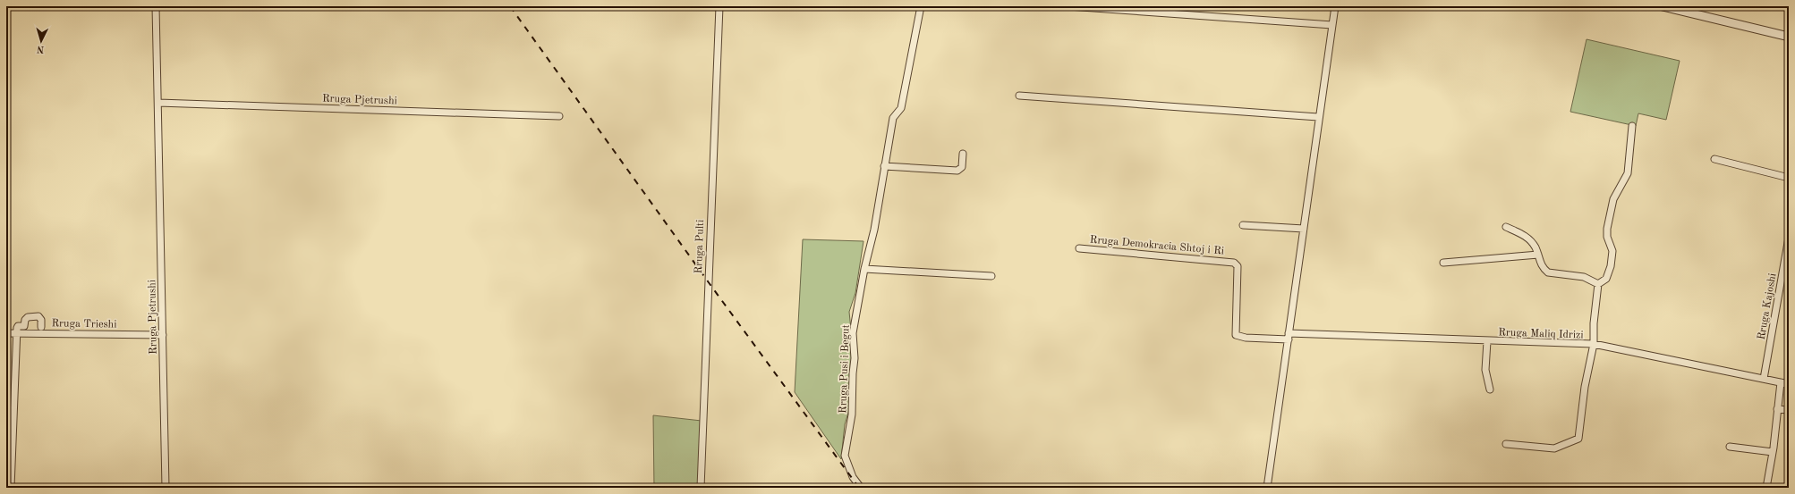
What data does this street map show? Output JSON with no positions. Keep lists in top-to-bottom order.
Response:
{
  "streets": {
    "street": [
      "Rruga Pjetrushi",
      "Rruga Demokracia Shtoj i Ri",
      "Rruga Pulti",
      "Rruga Kajoshi",
      "Rruga Trieshi",
      "Rruga Maliq Idrizi",
      "Rruga Pusi i Begut"
    ]
  },
  "crossings": [
    ["Rruga Pjetrushi", "Rruga Trieshi"],
    ["Rruga Demokracia Shtoj i Ri", "Rruga Maliq Idrizi"],
    ["Rruga Kajoshi", "Rruga Maliq Idrizi"]
  ],
  "north": "bottom"
}
